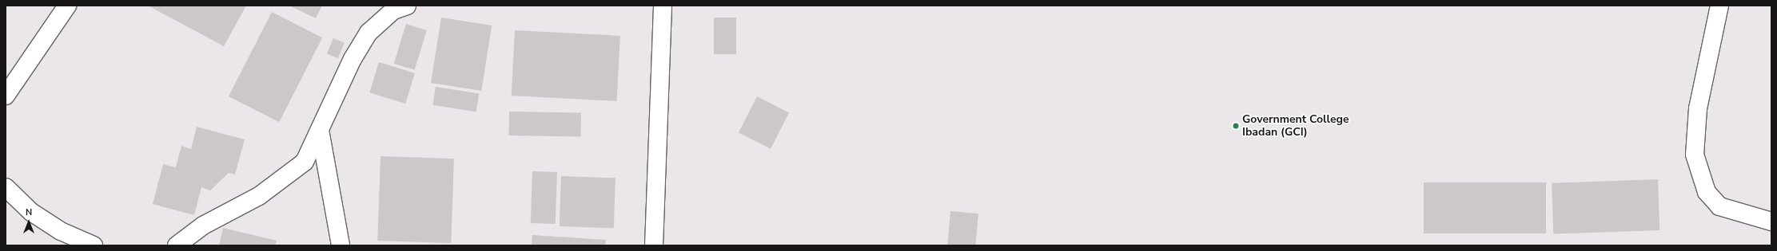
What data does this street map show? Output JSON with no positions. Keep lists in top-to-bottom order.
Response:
{
  "places": ["Government College Ibadan (GCI)"],
  "north": "top"
}
